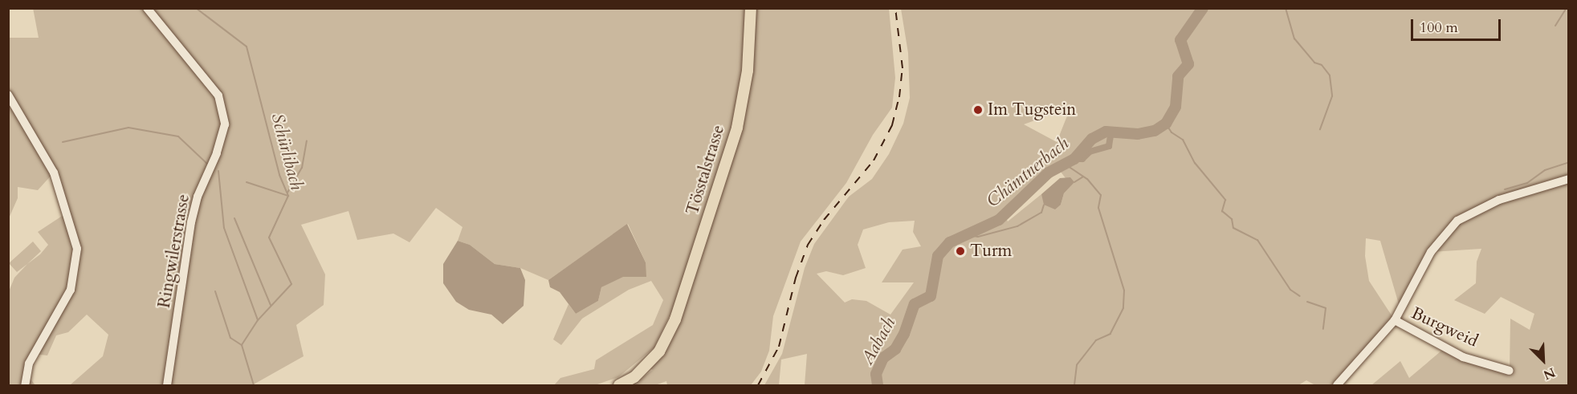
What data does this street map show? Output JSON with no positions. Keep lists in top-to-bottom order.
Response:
{
  "streets": {
    "main road": ["Tösstalstrasse"],
    "street": ["Ringwilerstrasse", "Burgweid"]
  },
  "water": ["Schürlibach", "Chämtnerbach", "Aabach"],
  "places": ["Im Tugstein", "Turm"],
  "scale_bar": "100 m",
  "north": "bottom right"
}
